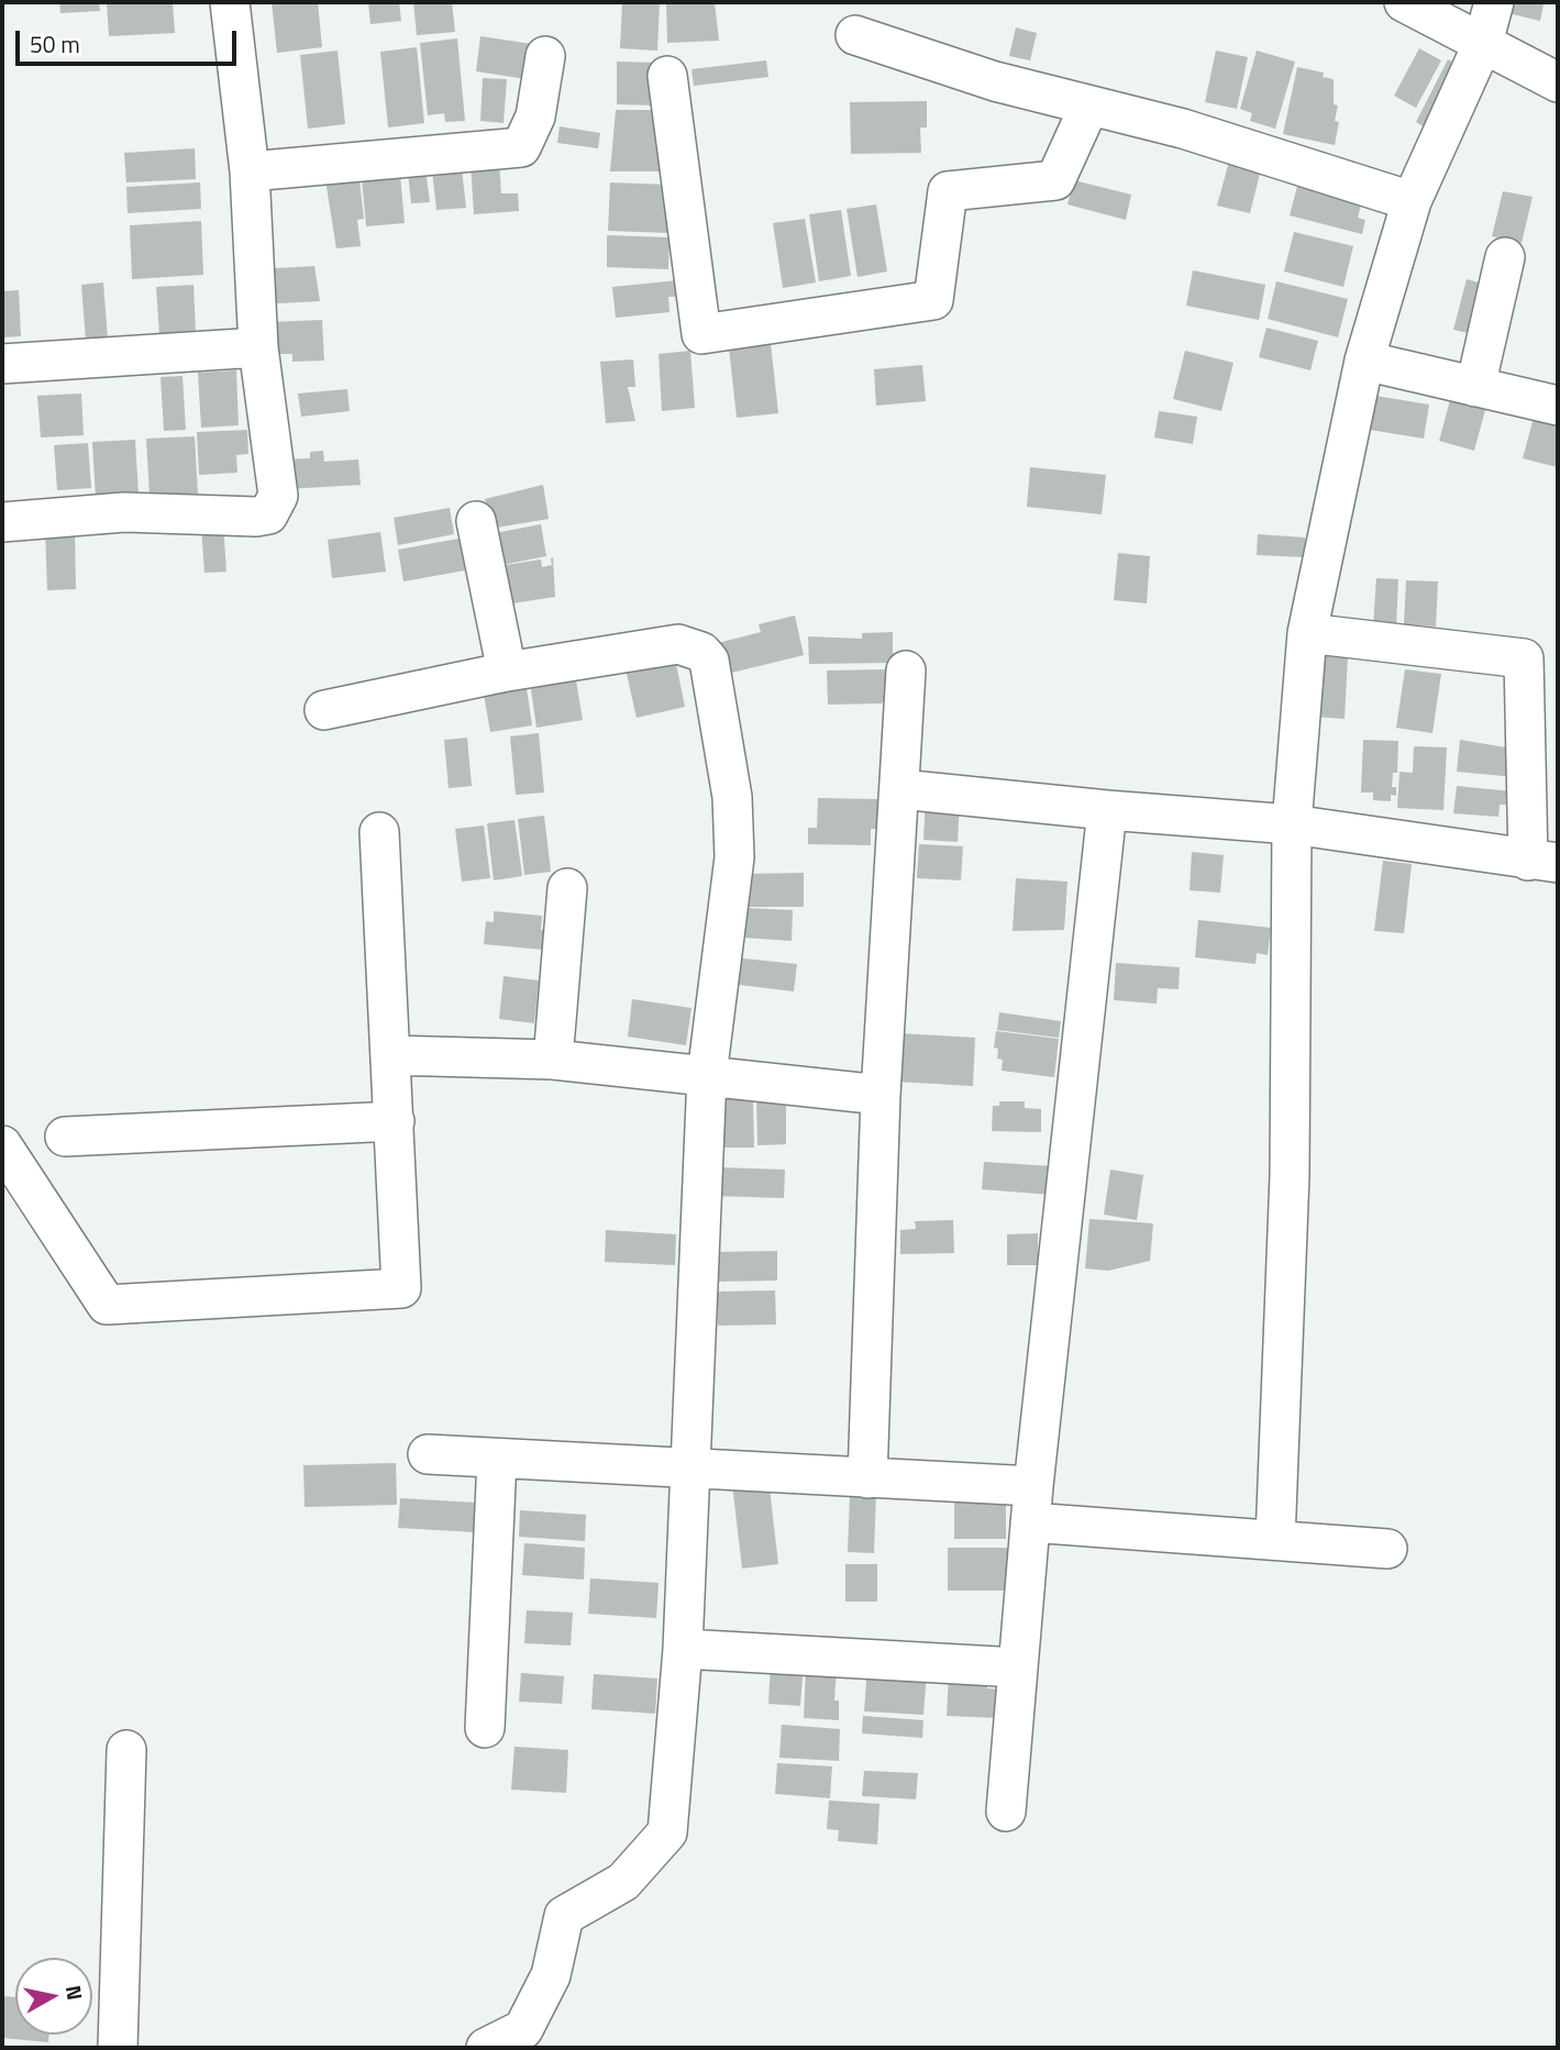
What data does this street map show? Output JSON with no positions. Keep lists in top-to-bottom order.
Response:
{
  "scale_bar": "50 m",
  "north": "right"
}
